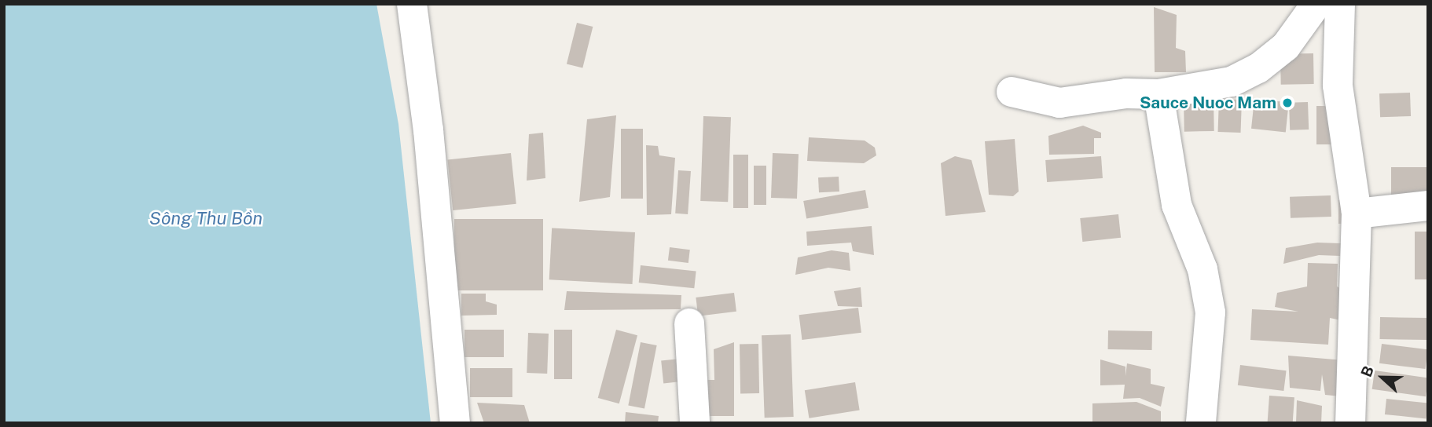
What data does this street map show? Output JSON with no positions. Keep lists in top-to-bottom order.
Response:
{
  "water": ["Sông Thu Bồn"],
  "places": ["Sauce Nuoc Mam"],
  "north": "left"
}
